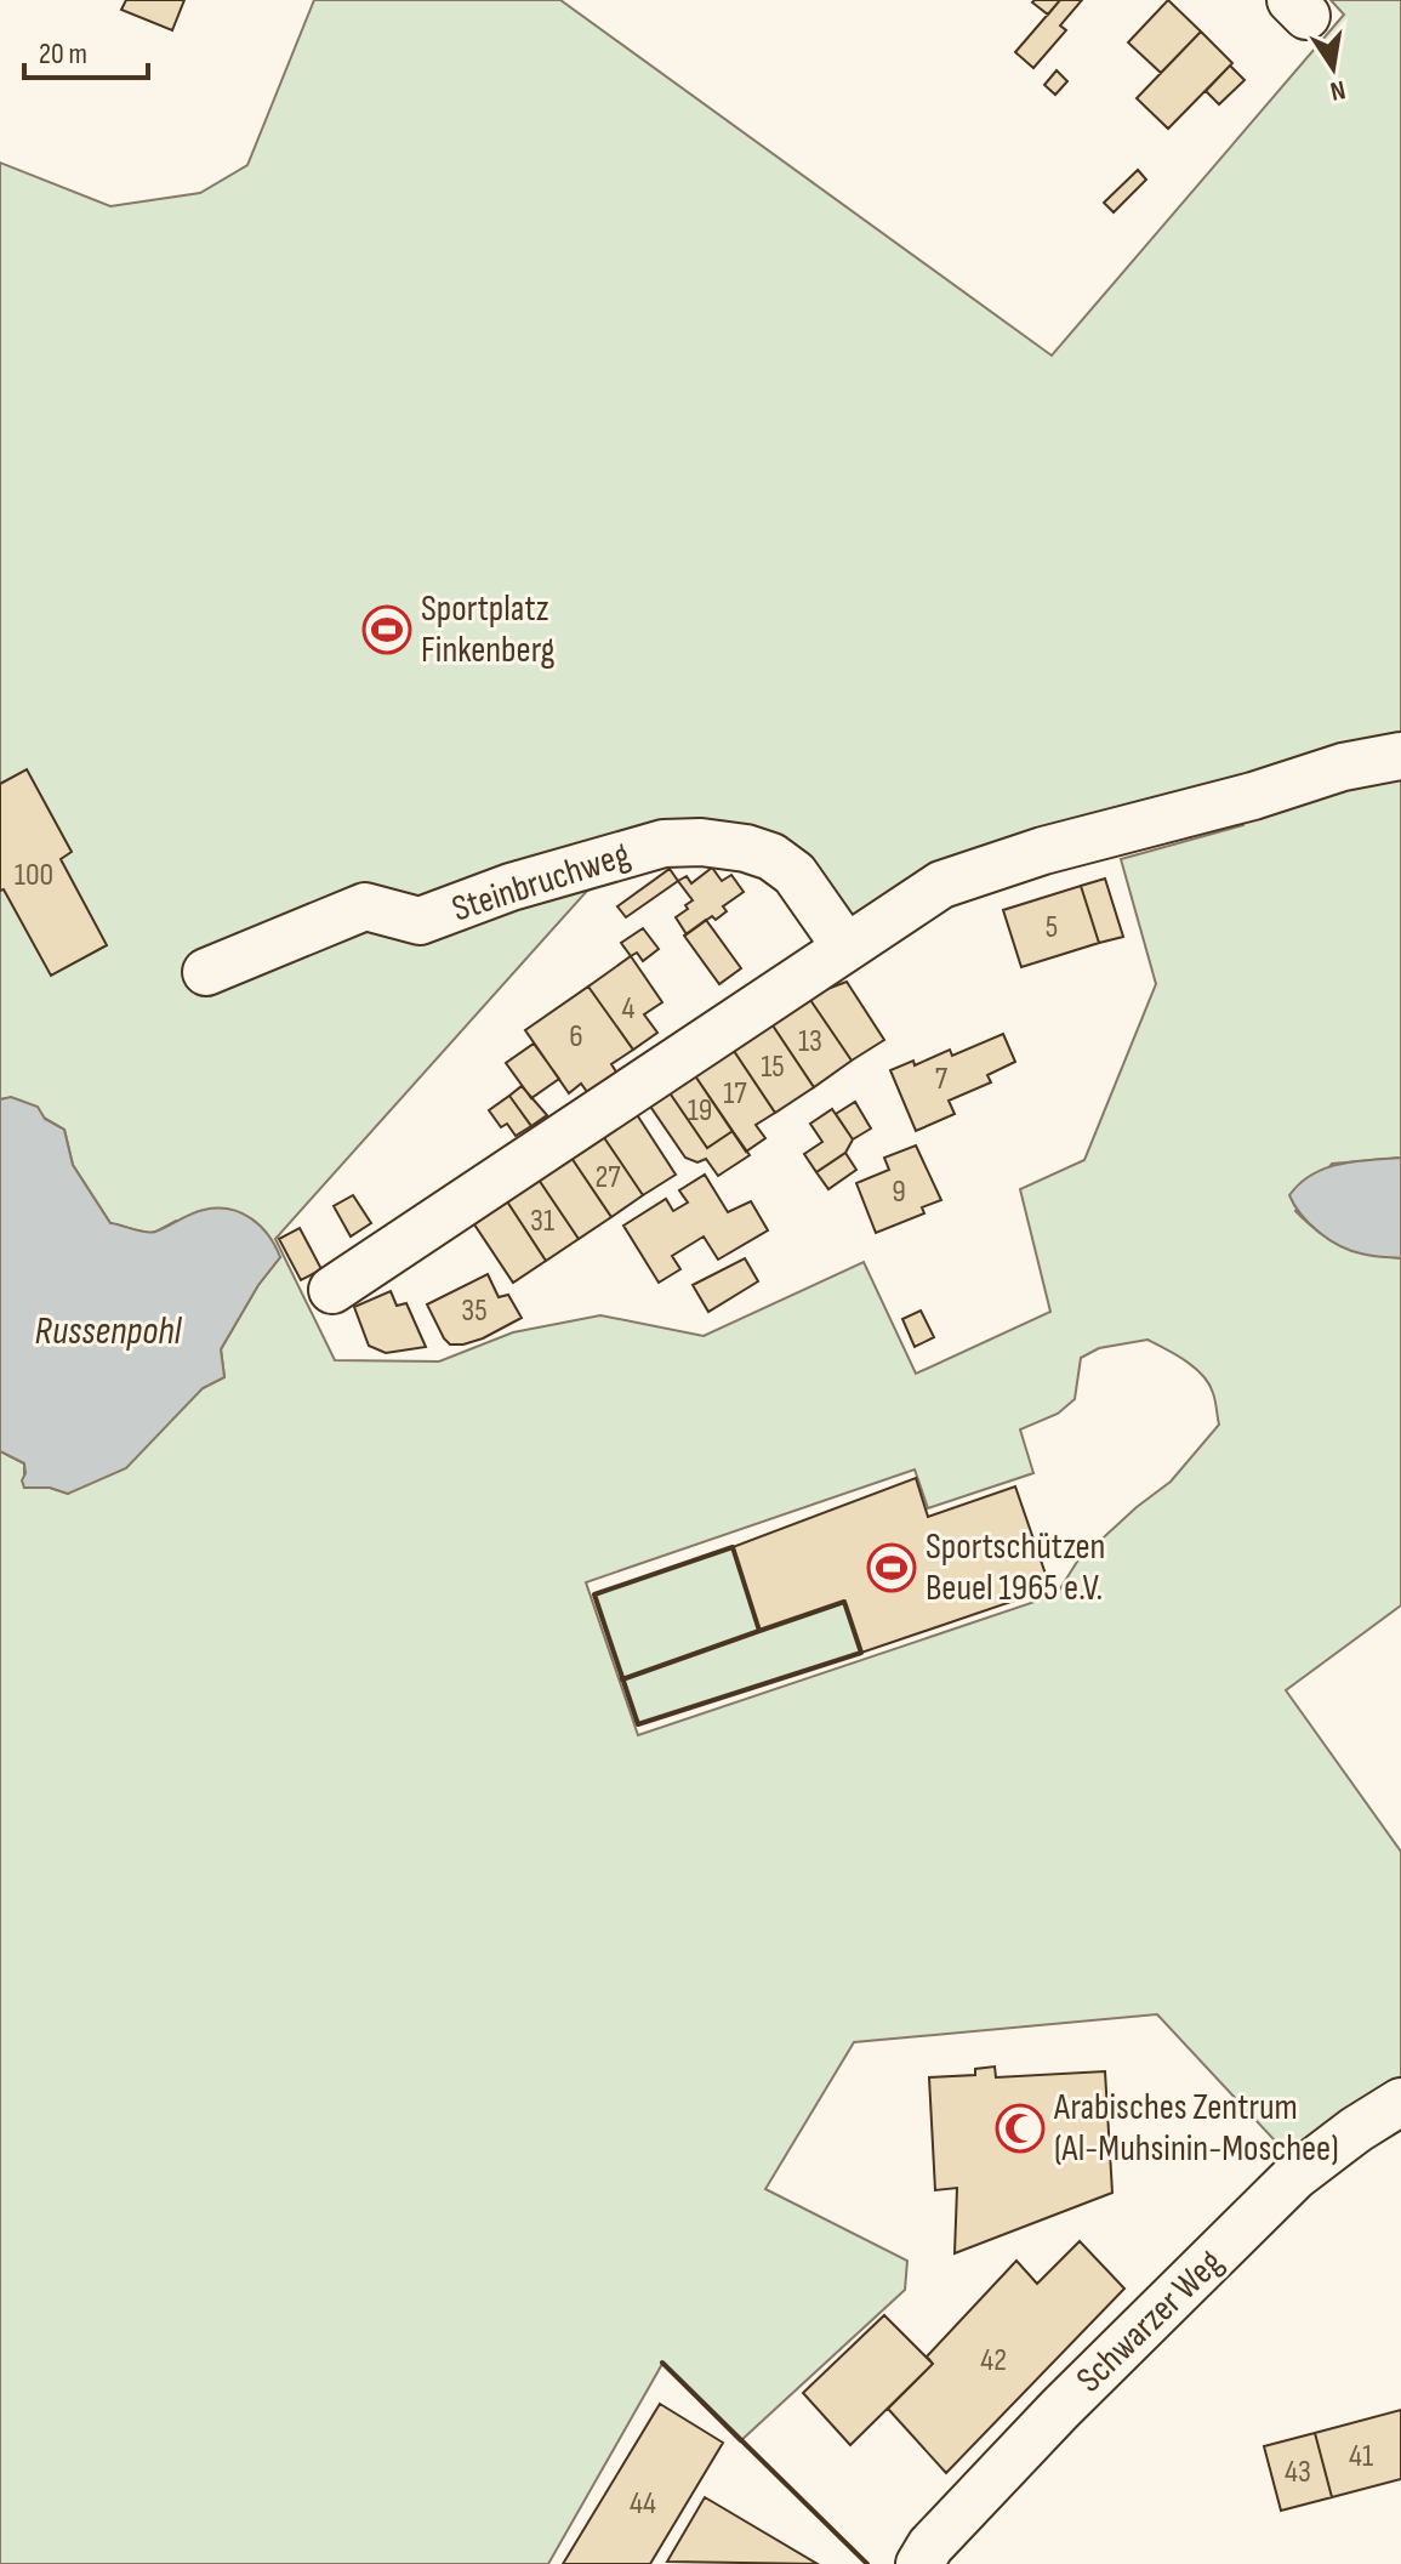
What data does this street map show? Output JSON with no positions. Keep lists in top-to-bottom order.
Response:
{
  "streets": {
    "street": ["Steinbruchweg", "Schwarzer Weg"]
  },
  "water": ["Russenpohl"],
  "places": {
    "sports": ["Sportplatz Finkenberg", "Sportschützen Beuel 1965 e.V."],
    "mosque": ["Arabisches Zentrum (Al-Muhsinin-Moschee)"]
  },
  "house_numbers": [
    "100",
    "5",
    "4",
    "6",
    "13",
    "15",
    "7",
    "17",
    "19",
    "27",
    "9",
    "31",
    "35",
    "42",
    "41",
    "43",
    "44"
  ],
  "scale_bar": "20 m",
  "north": "bottom"
}
